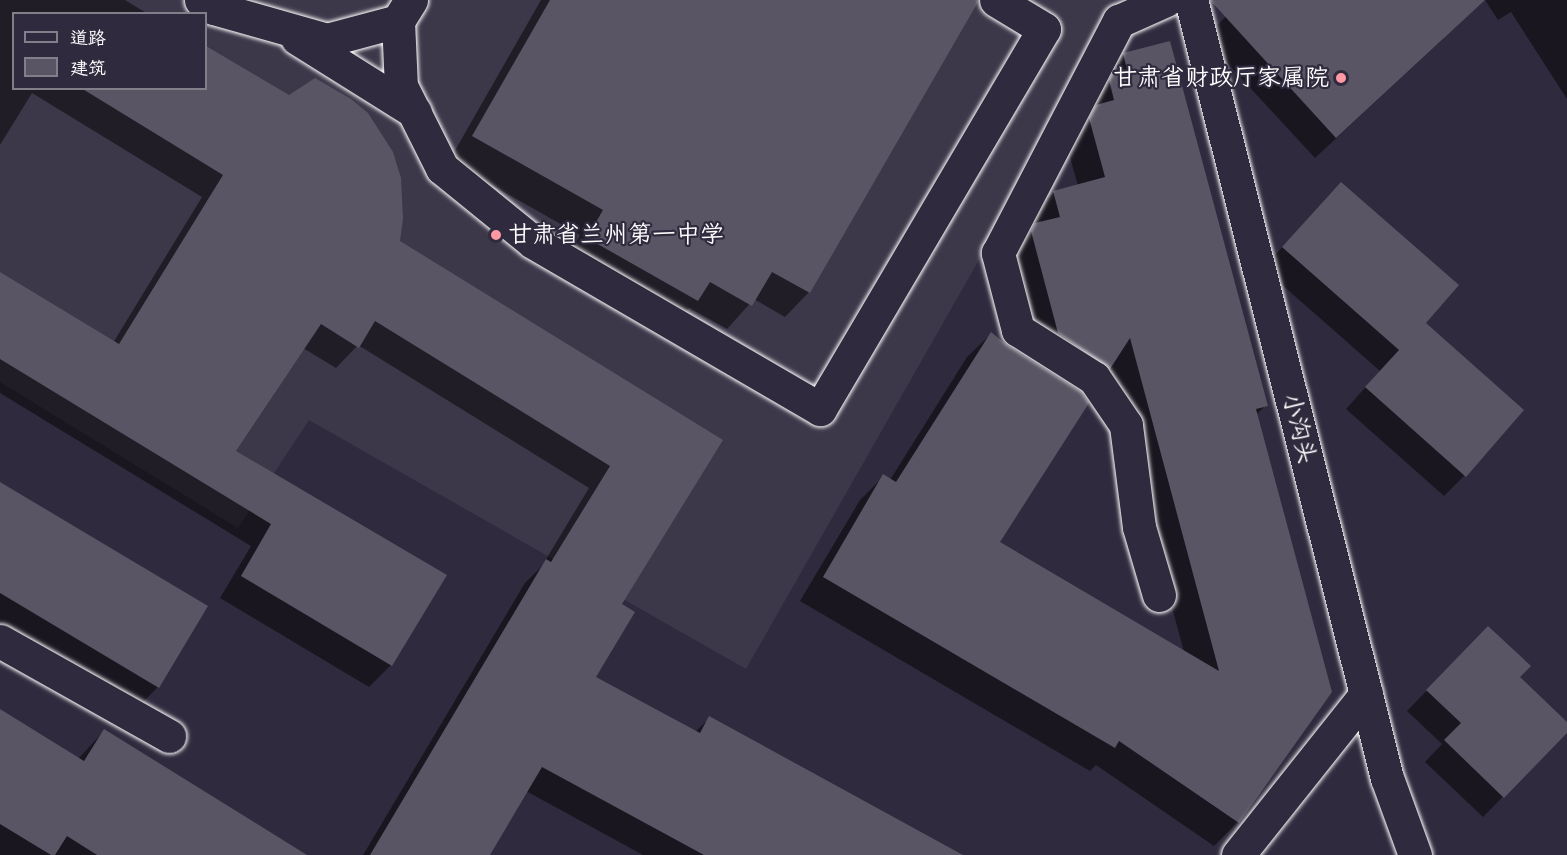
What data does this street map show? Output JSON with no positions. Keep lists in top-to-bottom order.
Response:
{
  "streets": {
    "street": ["小沟头"]
  },
  "places": ["甘肃省财政厅家属院", "甘肃省兰州第一中学"],
  "legend": ["道路", "建筑"]
}
